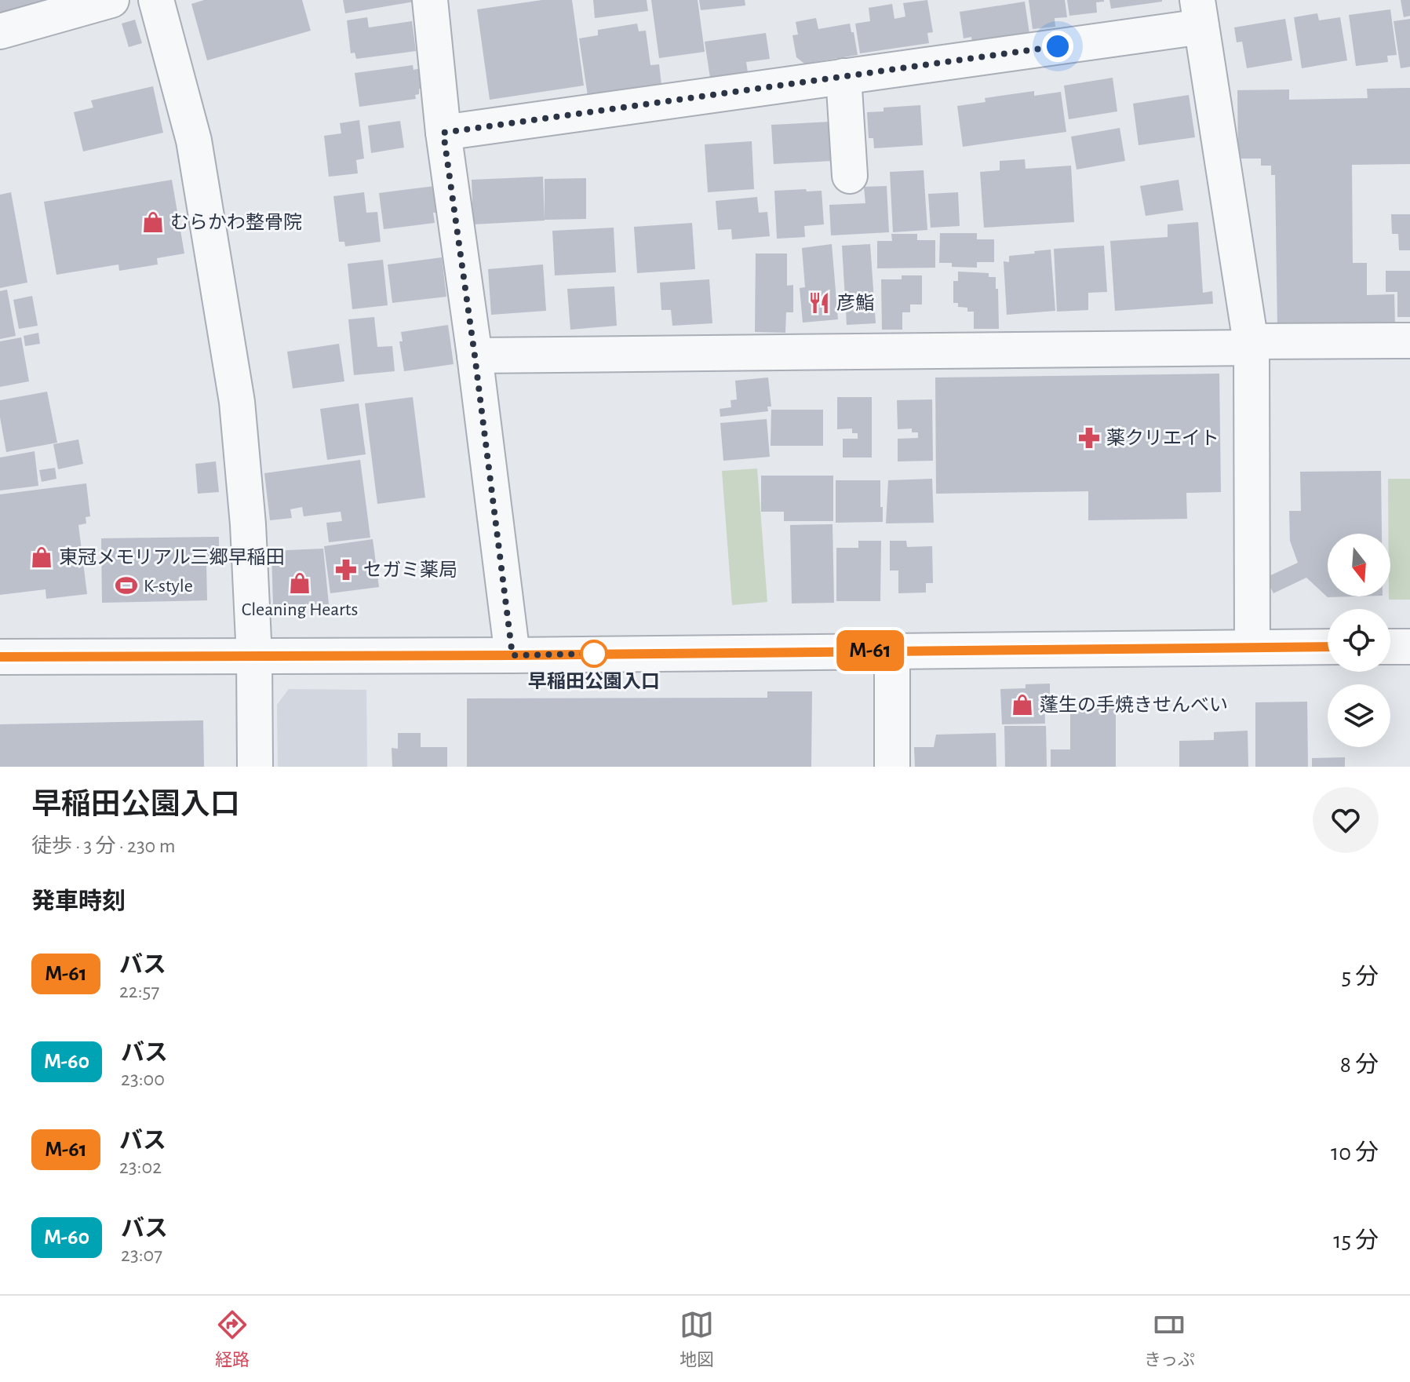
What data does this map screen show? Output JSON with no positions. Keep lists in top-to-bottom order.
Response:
{
  "places": {
    "shop": [
      "むらかわ整骨院",
      "東冠メモリアル三郷早稲田",
      "Cleaning Hearts",
      "蓬生の手焼きせんべい"
    ],
    "restaurant": ["彦鮨"],
    "pharmacy": ["薬クリエイト", "セガミ薬局"],
    "sports": ["K-style"],
    "other": ["早稲田公園入口"]
  },
  "lines": ["bus line M-61"],
  "north": "bottom",
  "page": {
    "on_map": "M-61",
    "heading": [
      ["早稲田公園入口", "徒歩 · 3 分 · 230 m"],
      "発車時刻"
    ],
    "list": [
      {
        "mark": "M-61",
        "name": "バス",
        "note": "22:57",
        "value": "5 分"
      },
      {
        "mark": "M-60",
        "name": "バス",
        "note": "23:00",
        "value": "8 分"
      },
      {
        "mark": "M-61",
        "name": "バス",
        "note": "23:02",
        "value": "10 分"
      },
      {
        "mark": "M-60",
        "name": "バス",
        "note": "23:07",
        "value": "15 分"
      }
    ],
    "tabs": ["経路", "地図", "きっぷ"]
  }
}
